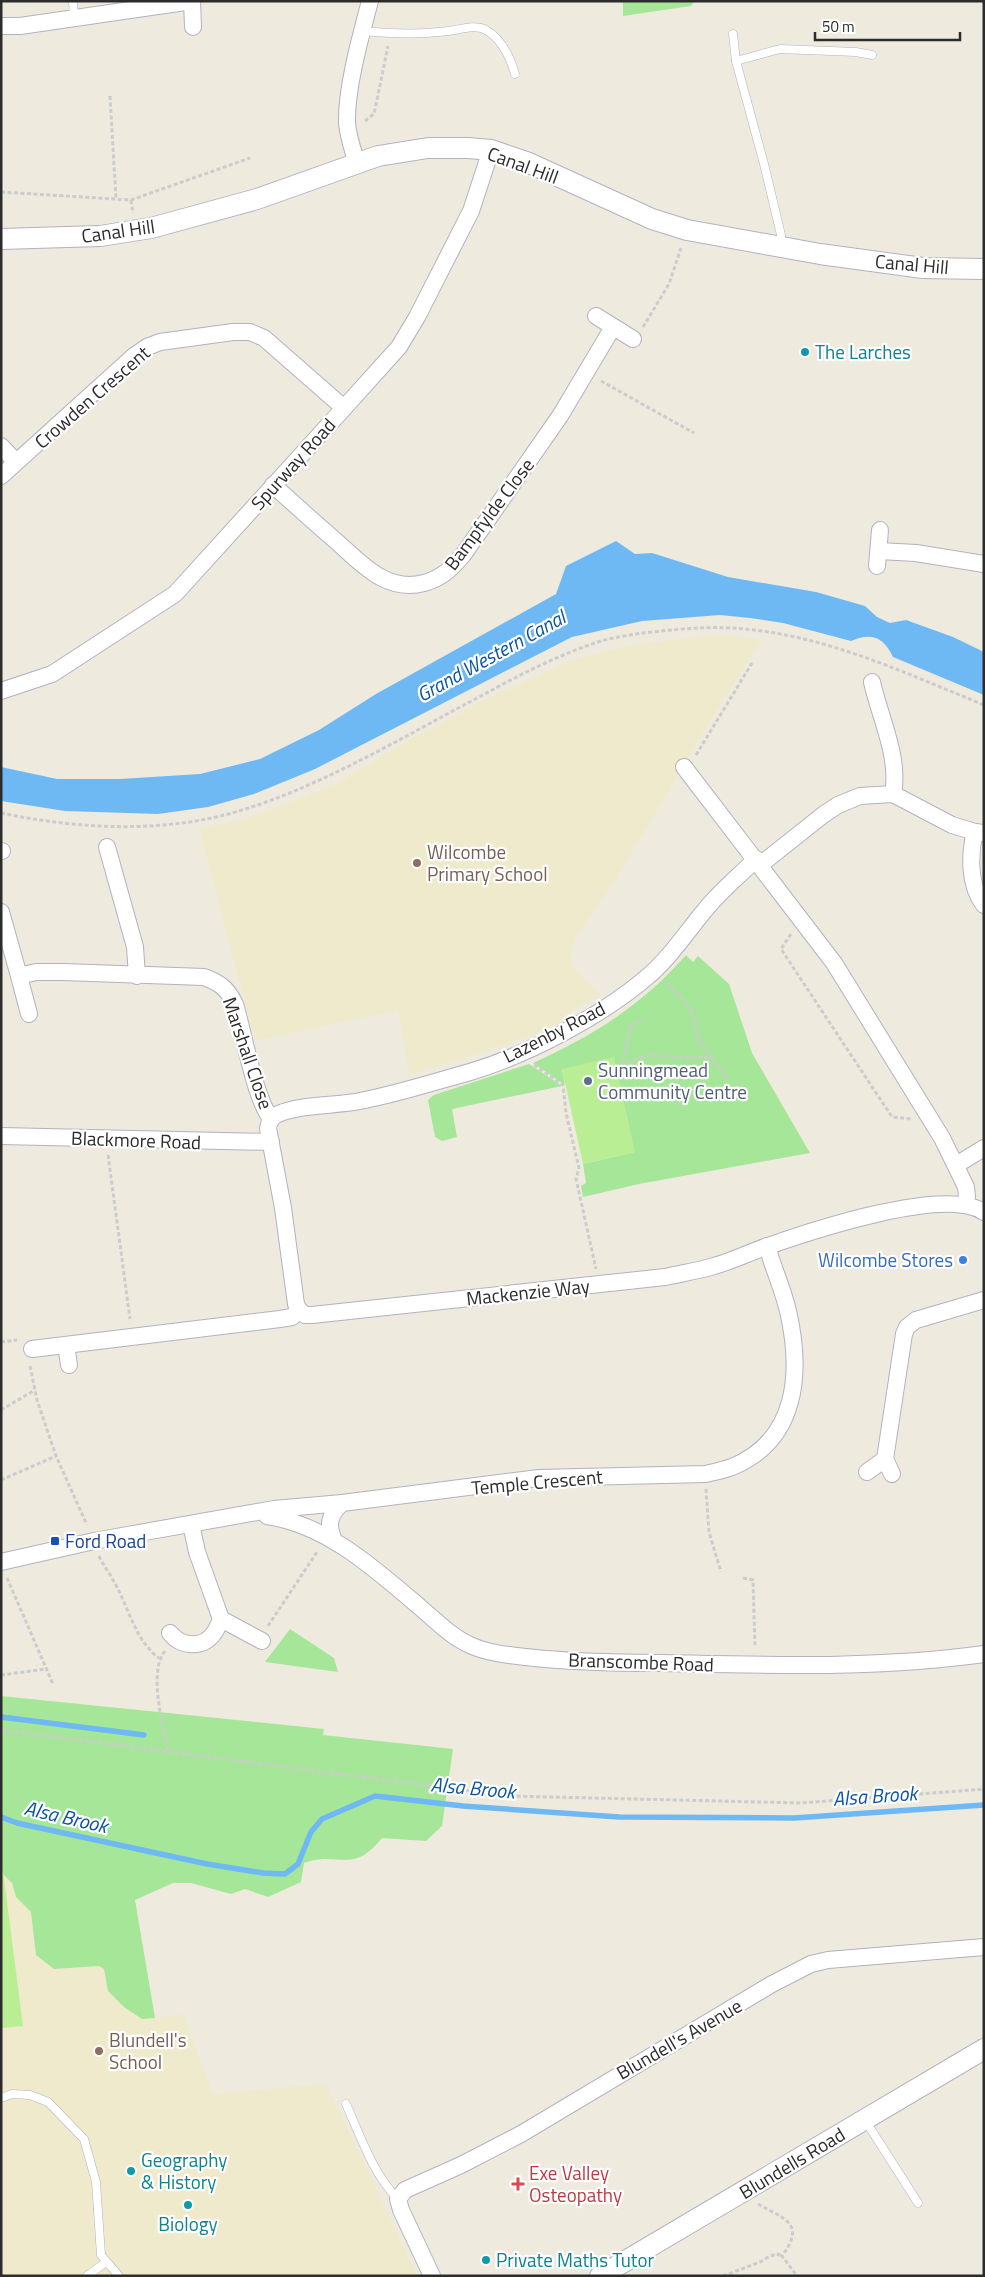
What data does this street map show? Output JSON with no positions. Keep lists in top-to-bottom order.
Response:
{
  "streets": {
    "street": [
      "Canal Hill",
      "Crowden Crescent",
      "Spurway Road",
      "Bampfylde Close",
      "Lazenby Road",
      "Marshall Close",
      "Blackmore Road",
      "Mackenzie Way",
      "Temple Crescent",
      "Branscombe Road",
      "Blundell's Avenue",
      "Blundells Road"
    ]
  },
  "crossings": [
    ["Canal Hill", "Spurway Road"],
    ["Crowden Crescent", "Spurway Road"],
    ["Spurway Road", "Bampfylde Close"],
    ["Lazenby Road", "Marshall Close"],
    ["Mackenzie Way", "Temple Crescent"],
    ["Temple Crescent", "Branscombe Road"]
  ],
  "water": ["Grand Western Canal", "Alsa Brook"],
  "places": {
    "other": [
      "The Larches",
      "Wilcombe Primary School",
      "Sunningmead Community Centre",
      "Wilcombe Stores",
      "Blundell's School",
      "Geography & History",
      "Biology",
      "Private Maths Tutor"
    ],
    "transit": ["Ford Road"],
    "health": ["Exe Valley Osteopathy"]
  },
  "scale_bar": "50 m"
}
